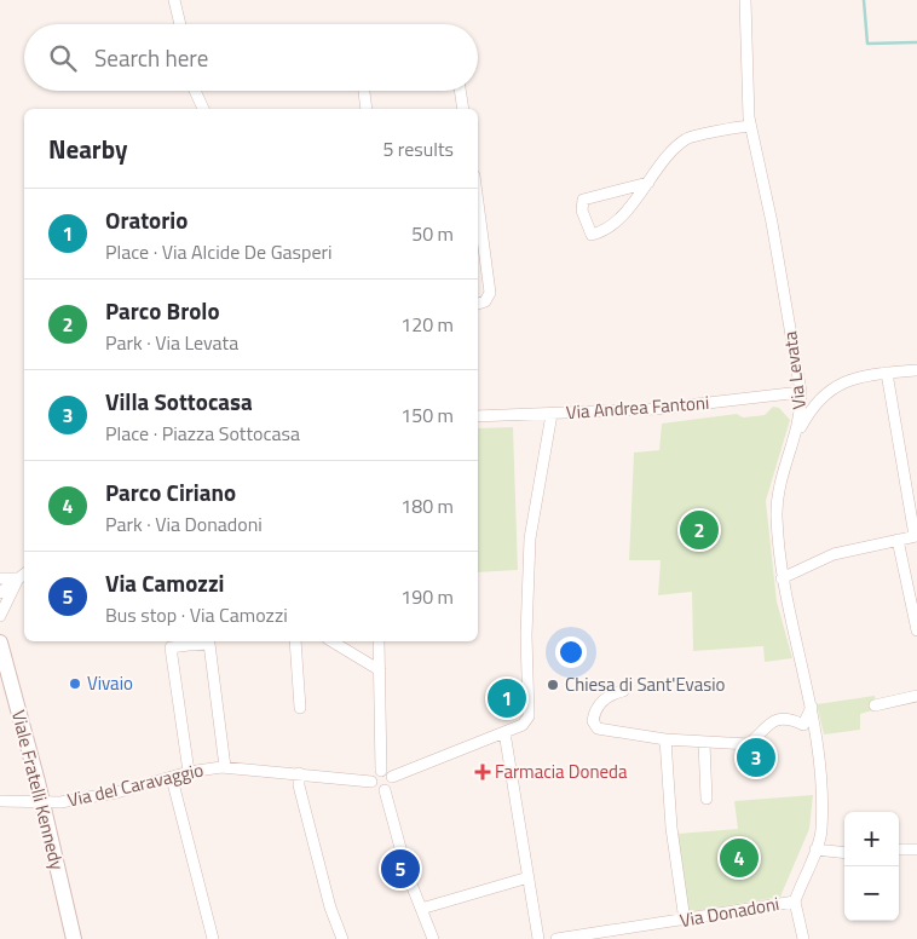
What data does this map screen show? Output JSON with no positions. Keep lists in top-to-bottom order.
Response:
{
  "streets": {
    "street": [
      "Via Levata",
      "Via Andrea Fantoni",
      "Via del Caravaggio",
      "Viale Fratelli Kennedy",
      "Via Donadoni"
    ]
  },
  "crossings": [
    ["Via Levata", "Via Andrea Fantoni"],
    ["Via Levata", "Via Donadoni"],
    ["Via del Caravaggio", "Viale Fratelli Kennedy"]
  ],
  "places": {
    "other": ["Vivaio", "Chiesa di Sant'Evasio"],
    "health": ["Farmacia Doneda"]
  },
  "page": {
    "search": "Search here",
    "heading": ["Nearby", "5 results"],
    "list": [
      {
        "mark": "1",
        "name": "Oratorio",
        "note": "Place · Via Alcide De Gasperi",
        "value": "50 m"
      },
      {
        "mark": "2",
        "name": "Parco Brolo",
        "note": "Park · Via Levata",
        "value": "120 m"
      },
      {
        "mark": "3",
        "name": "Villa Sottocasa",
        "note": "Place · Piazza Sottocasa",
        "value": "150 m"
      },
      {
        "mark": "4",
        "name": "Parco Ciriano",
        "note": "Park · Via Donadoni",
        "value": "180 m"
      },
      {
        "mark": "5",
        "name": "Via Camozzi",
        "note": "Bus stop · Via Camozzi",
        "value": "190 m"
      }
    ],
    "pins": [
      "2",
      "1",
      "3",
      "4",
      "5"
    ],
    "map_buttons": ["+", "−"]
  }
}
